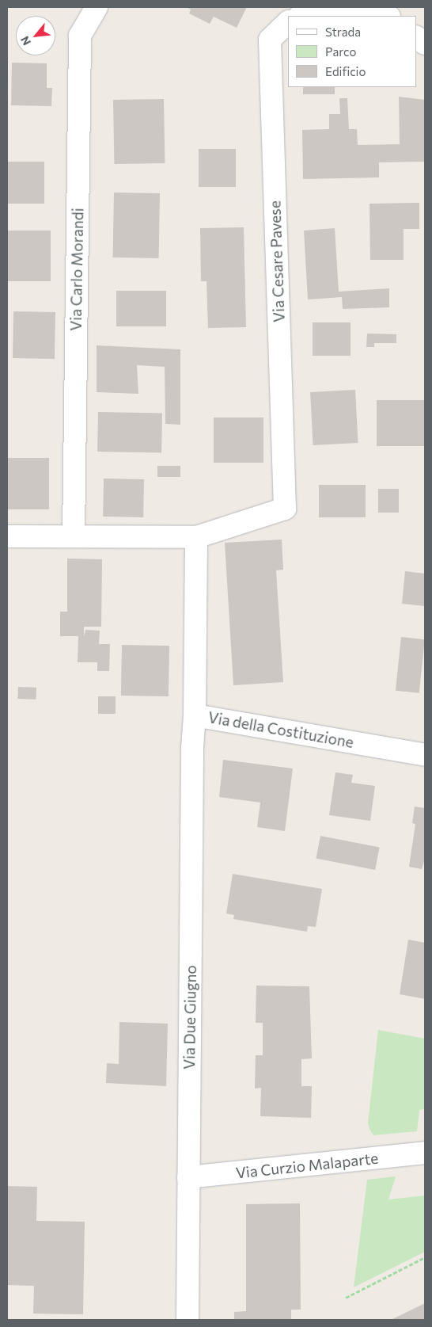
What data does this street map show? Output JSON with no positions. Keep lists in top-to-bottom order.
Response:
{
  "streets": {
    "street": [
      "Via Cesare Pavese",
      "Via Carlo Morandi",
      "Via della Costituzione",
      "Via Due Giugno",
      "Via Curzio Malaparte"
    ]
  },
  "crossings": [
    ["Via Cesare Pavese", "Via della Costituzione"],
    ["Via della Costituzione", "Via Due Giugno"],
    ["Via Due Giugno", "Via Curzio Malaparte"]
  ],
  "legend": ["Strada", "Parco", "Edificio"],
  "north": "bottom left"
}
